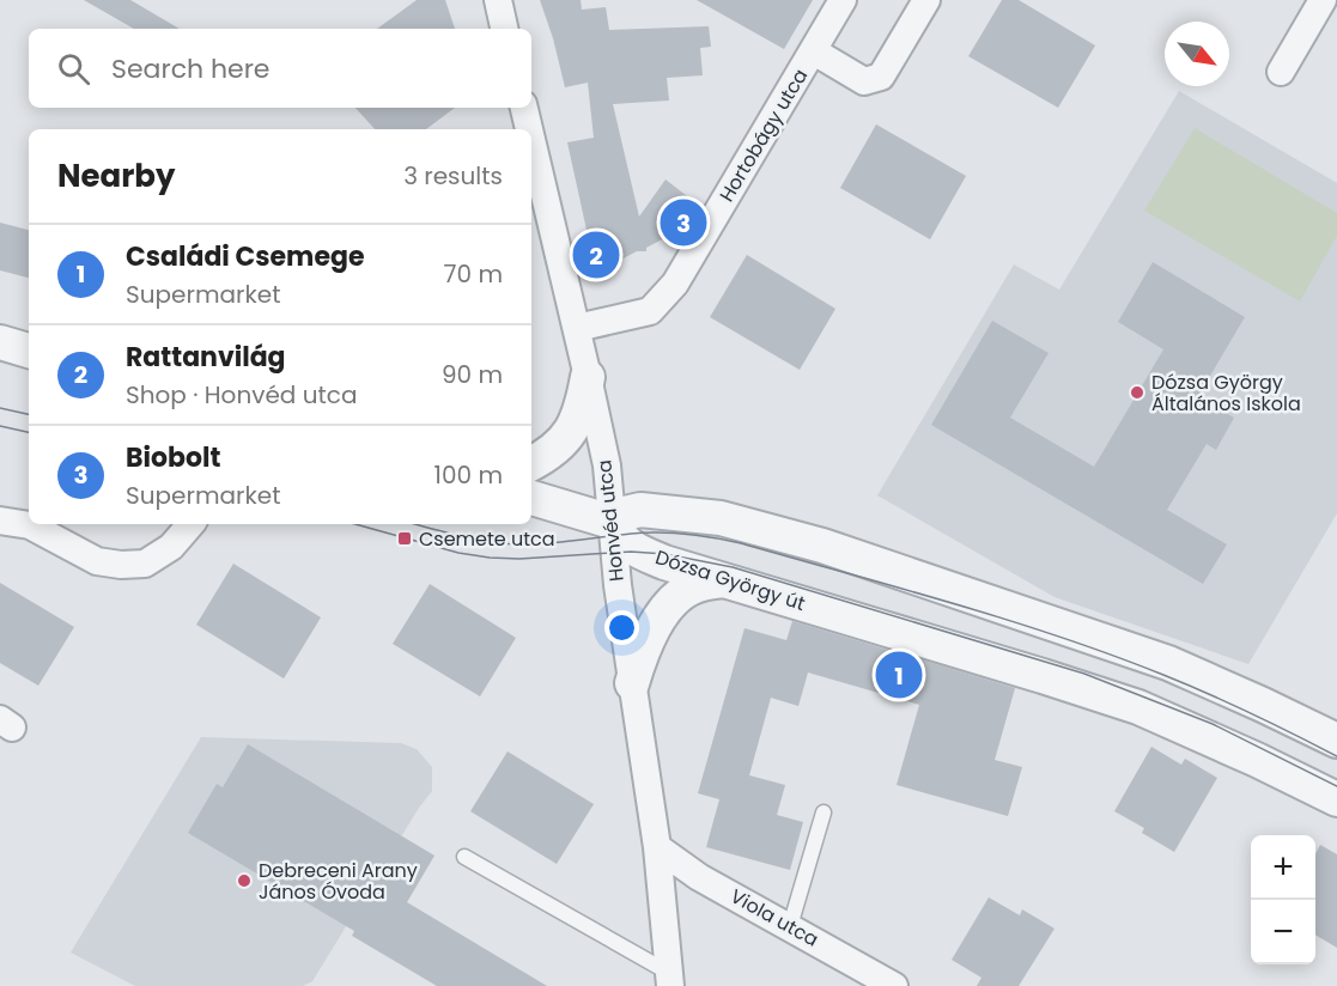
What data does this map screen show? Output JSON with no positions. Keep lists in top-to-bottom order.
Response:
{
  "streets": {
    "street": [
      "Hortobágy utca",
      "Honvéd utca",
      "Dózsa György út",
      "Viola utca"
    ]
  },
  "crossings": [
    ["Hortobágy utca", "Honvéd utca"],
    ["Honvéd utca", "Dózsa György út"],
    ["Honvéd utca", "Viola utca"]
  ],
  "places": {
    "other": ["Dózsa György Általános Iskola", "Debreceni Arany János Óvoda"],
    "transit": ["Csemete utca"]
  },
  "north": "bottom right",
  "page": {
    "search": "Search here",
    "heading": ["Nearby", "3 results"],
    "pins": ["3", "2", "1"],
    "list": [
      {
        "mark": "1",
        "name": "Családi Csemege",
        "note": "Supermarket",
        "value": "70 m"
      },
      {
        "mark": "2",
        "name": "Rattanvilág",
        "note": "Shop · Honvéd utca",
        "value": "90 m"
      },
      {
        "mark": "3",
        "name": "Biobolt",
        "note": "Supermarket",
        "value": "100 m"
      }
    ],
    "map_buttons": ["+", "−"]
  }
}
